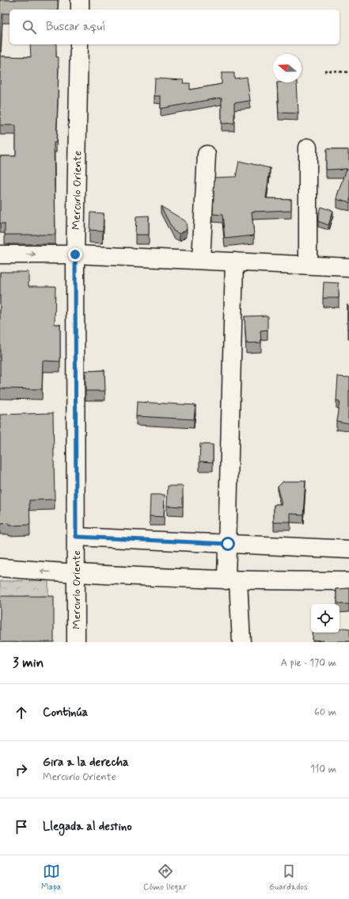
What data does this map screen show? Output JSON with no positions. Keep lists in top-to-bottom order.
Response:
{
  "streets": {
    "street": ["Mercurio Oriente"]
  },
  "north": "left",
  "page": {
    "search": "Buscar aquí",
    "heading": ["3 min", "A pie · 170 m"],
    "list": [
      ["Continúa", "60 m"],
      ["Gira a la derecha", "Mercurio Oriente", "110 m"],
      "Llegada al destino"
    ],
    "nav": ["Mapa", "Cómo llegar", "Guardados"]
  }
}
